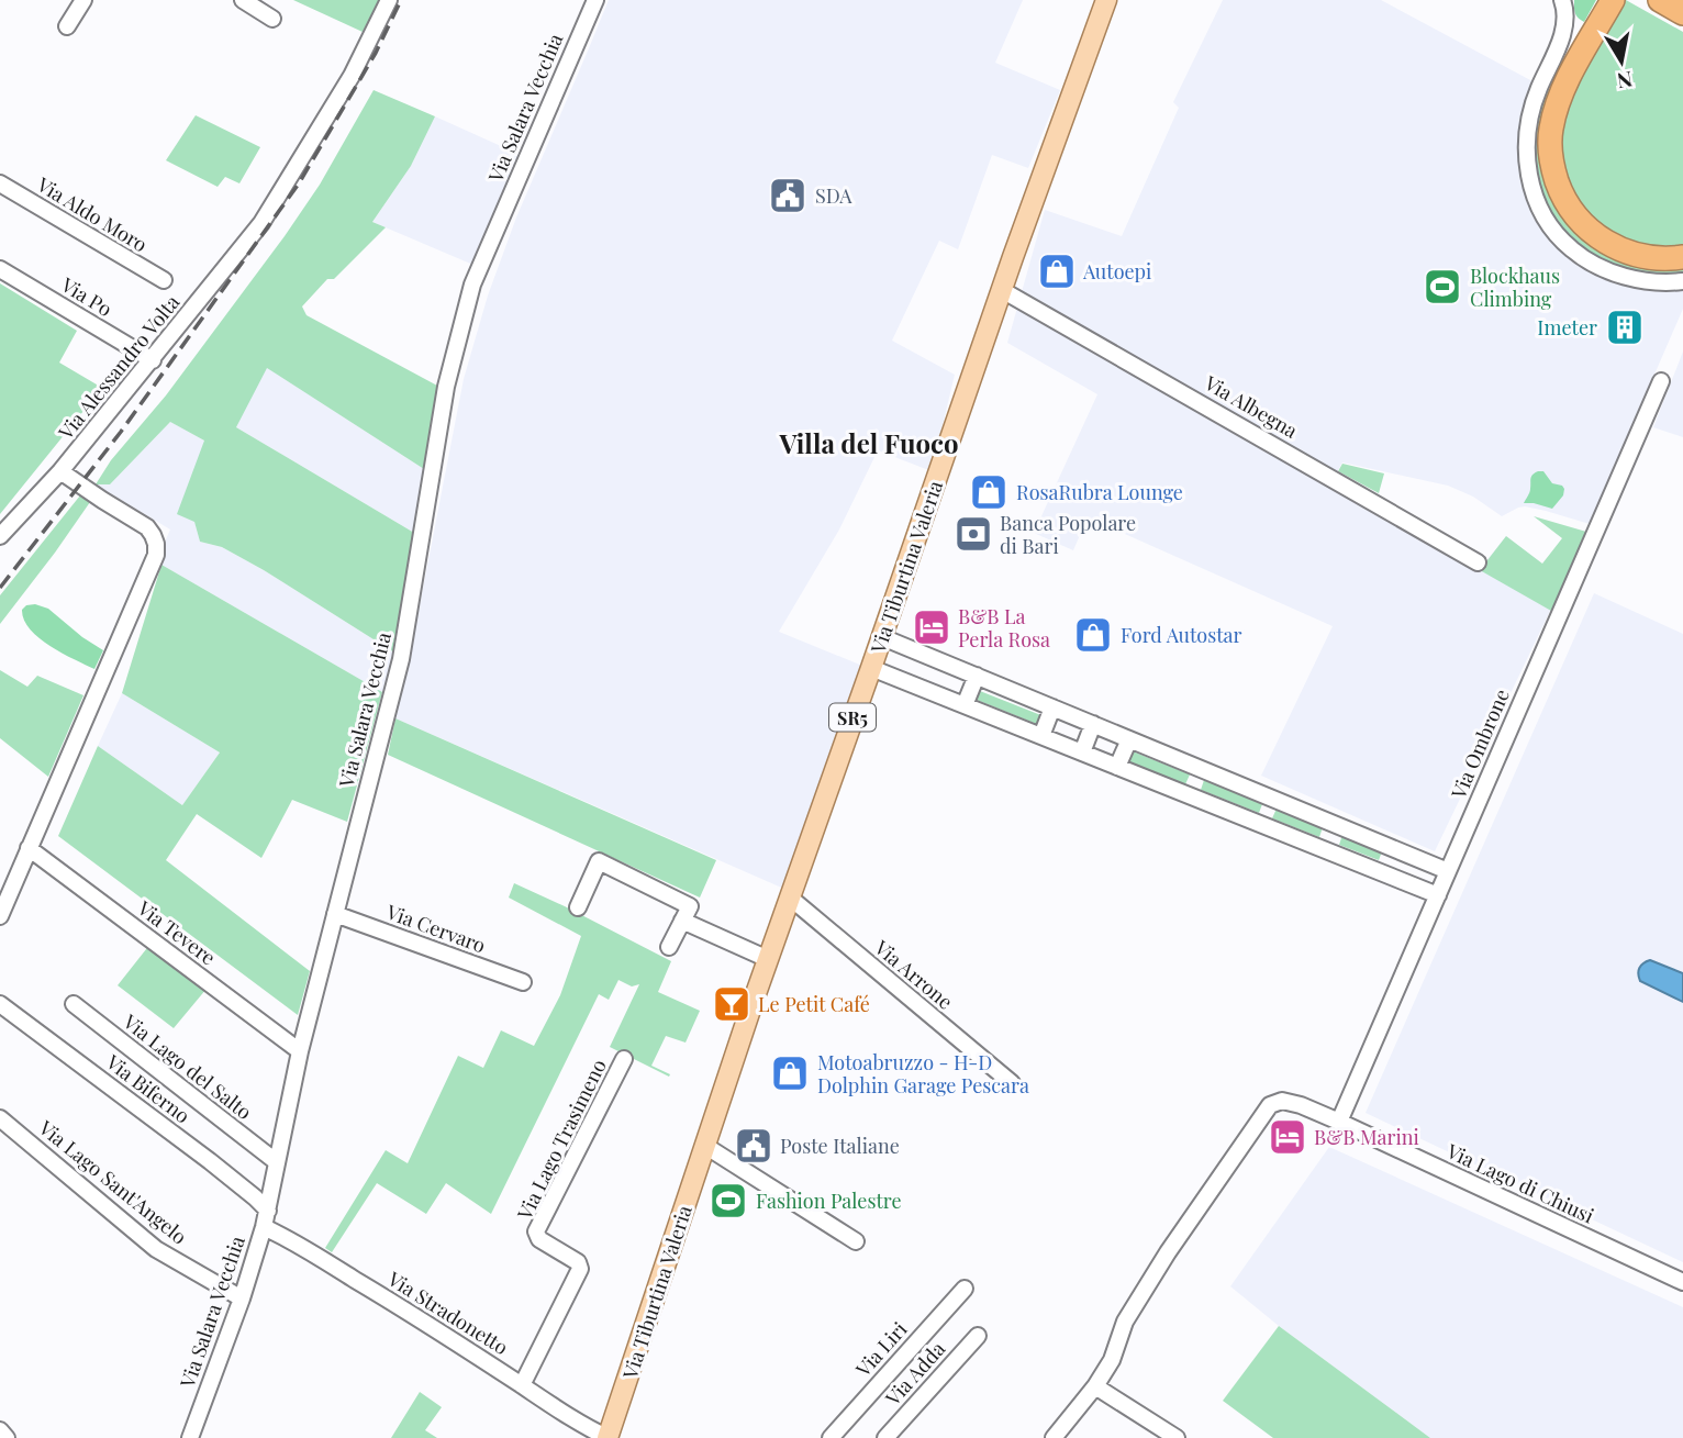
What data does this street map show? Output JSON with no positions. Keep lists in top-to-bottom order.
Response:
{
  "streets": {
    "main road": ["Via Tiburtina Valeria", "SR5"],
    "street": [
      "Via Salara Vecchia",
      "Via Aldo Moro",
      "Via Po",
      "Via Alessandro Volta",
      "Via Albegna",
      "Via Ombrone",
      "Via Cervaro",
      "Via Tevere",
      "Via Arrone",
      "Via Lago del Salto",
      "Via Biferno",
      "Via Lago Trasimeno",
      "Via Lago Sant'Angelo",
      "Via Lago di Chiusi",
      "Via Stradonetto",
      "Via Liri",
      "Via Adda"
    ]
  },
  "crossings": [
    ["Via Salara Vecchia", "Via Cervaro"],
    ["Via Salara Vecchia", "Via Tevere"],
    ["Via Salara Vecchia", "Via Lago del Salto"],
    ["Via Salara Vecchia", "Via Biferno"],
    ["Via Salara Vecchia", "Via Lago Sant'Angelo"],
    ["Via Salara Vecchia", "Via Stradonetto"],
    ["Via Po", "Via Alessandro Volta"],
    ["Via Albegna", "Via Tiburtina Valeria"],
    ["Via Tiburtina Valeria", "Via Arrone"],
    ["Via Tiburtina Valeria", "Via Stradonetto"],
    ["Via Ombrone", "Via Lago di Chiusi"],
    ["Via Biferno", "Via Stradonetto"],
    ["Via Lago Trasimeno", "Via Stradonetto"]
  ],
  "districts": ["Villa del Fuoco"],
  "places": {
    "public building": ["SDA", "Poste Italiane"],
    "shop": [
      "Autoepi",
      "RosaRubra Lounge",
      "Ford Autostar",
      "Motoabruzzo - H-D Dolphin Garage Pescara"
    ],
    "sports": ["Blockhaus Climbing", "Fashion Palestre"],
    "building": ["Imeter"],
    "bank": ["Banca Popolare di Bari"],
    "hotel": ["B&B La Perla Rosa", "B&B Marini"],
    "bar": ["Le Petit Café"]
  },
  "north": "bottom"
}
